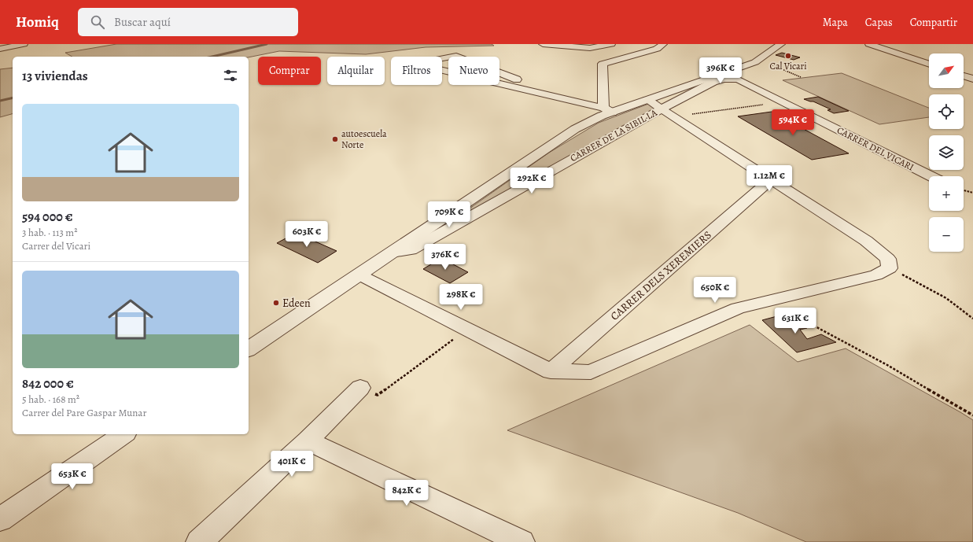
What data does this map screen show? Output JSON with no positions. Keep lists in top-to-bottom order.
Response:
{
  "streets": {
    "street": ["CARRER DE LA SIBIL·LA", "CARRER DEL VICARI", "CARRER DELS XEREMIERS"]
  },
  "crossings": [
    ["CARRER DE LA SIBIL·LA", "CARRER DEL VICARI"]
  ],
  "places": ["Cal Vicari", "autoescuela Norte", "Edeen"],
  "north": "top right",
  "page": {
    "header": "Homiq",
    "search": "Buscar aquí",
    "nav": ["Mapa", "Capas", "Compartir"],
    "map_buttons": ["+", "−"],
    "chip": [
      "Comprar",
      "Alquilar",
      "Filtros",
      "Nuevo"
    ],
    "heading": "13 viviendas",
    "price": [
      "396K €",
      "594K €",
      "1.12M €",
      "292K €",
      "709K €",
      "603K €",
      "376K €",
      "650K €",
      "298K €",
      "631K €",
      "401K €",
      "653K €",
      "842K €"
    ],
    "list": [
      {
        "name": "594 000 €",
        "note": "3 hab. · 113 m² · Carrer del Vicari"
      },
      {
        "name": "842 000 €",
        "note": "5 hab. · 168 m² · Carrer del Pare Gaspar Munar"
      }
    ]
  }
}
